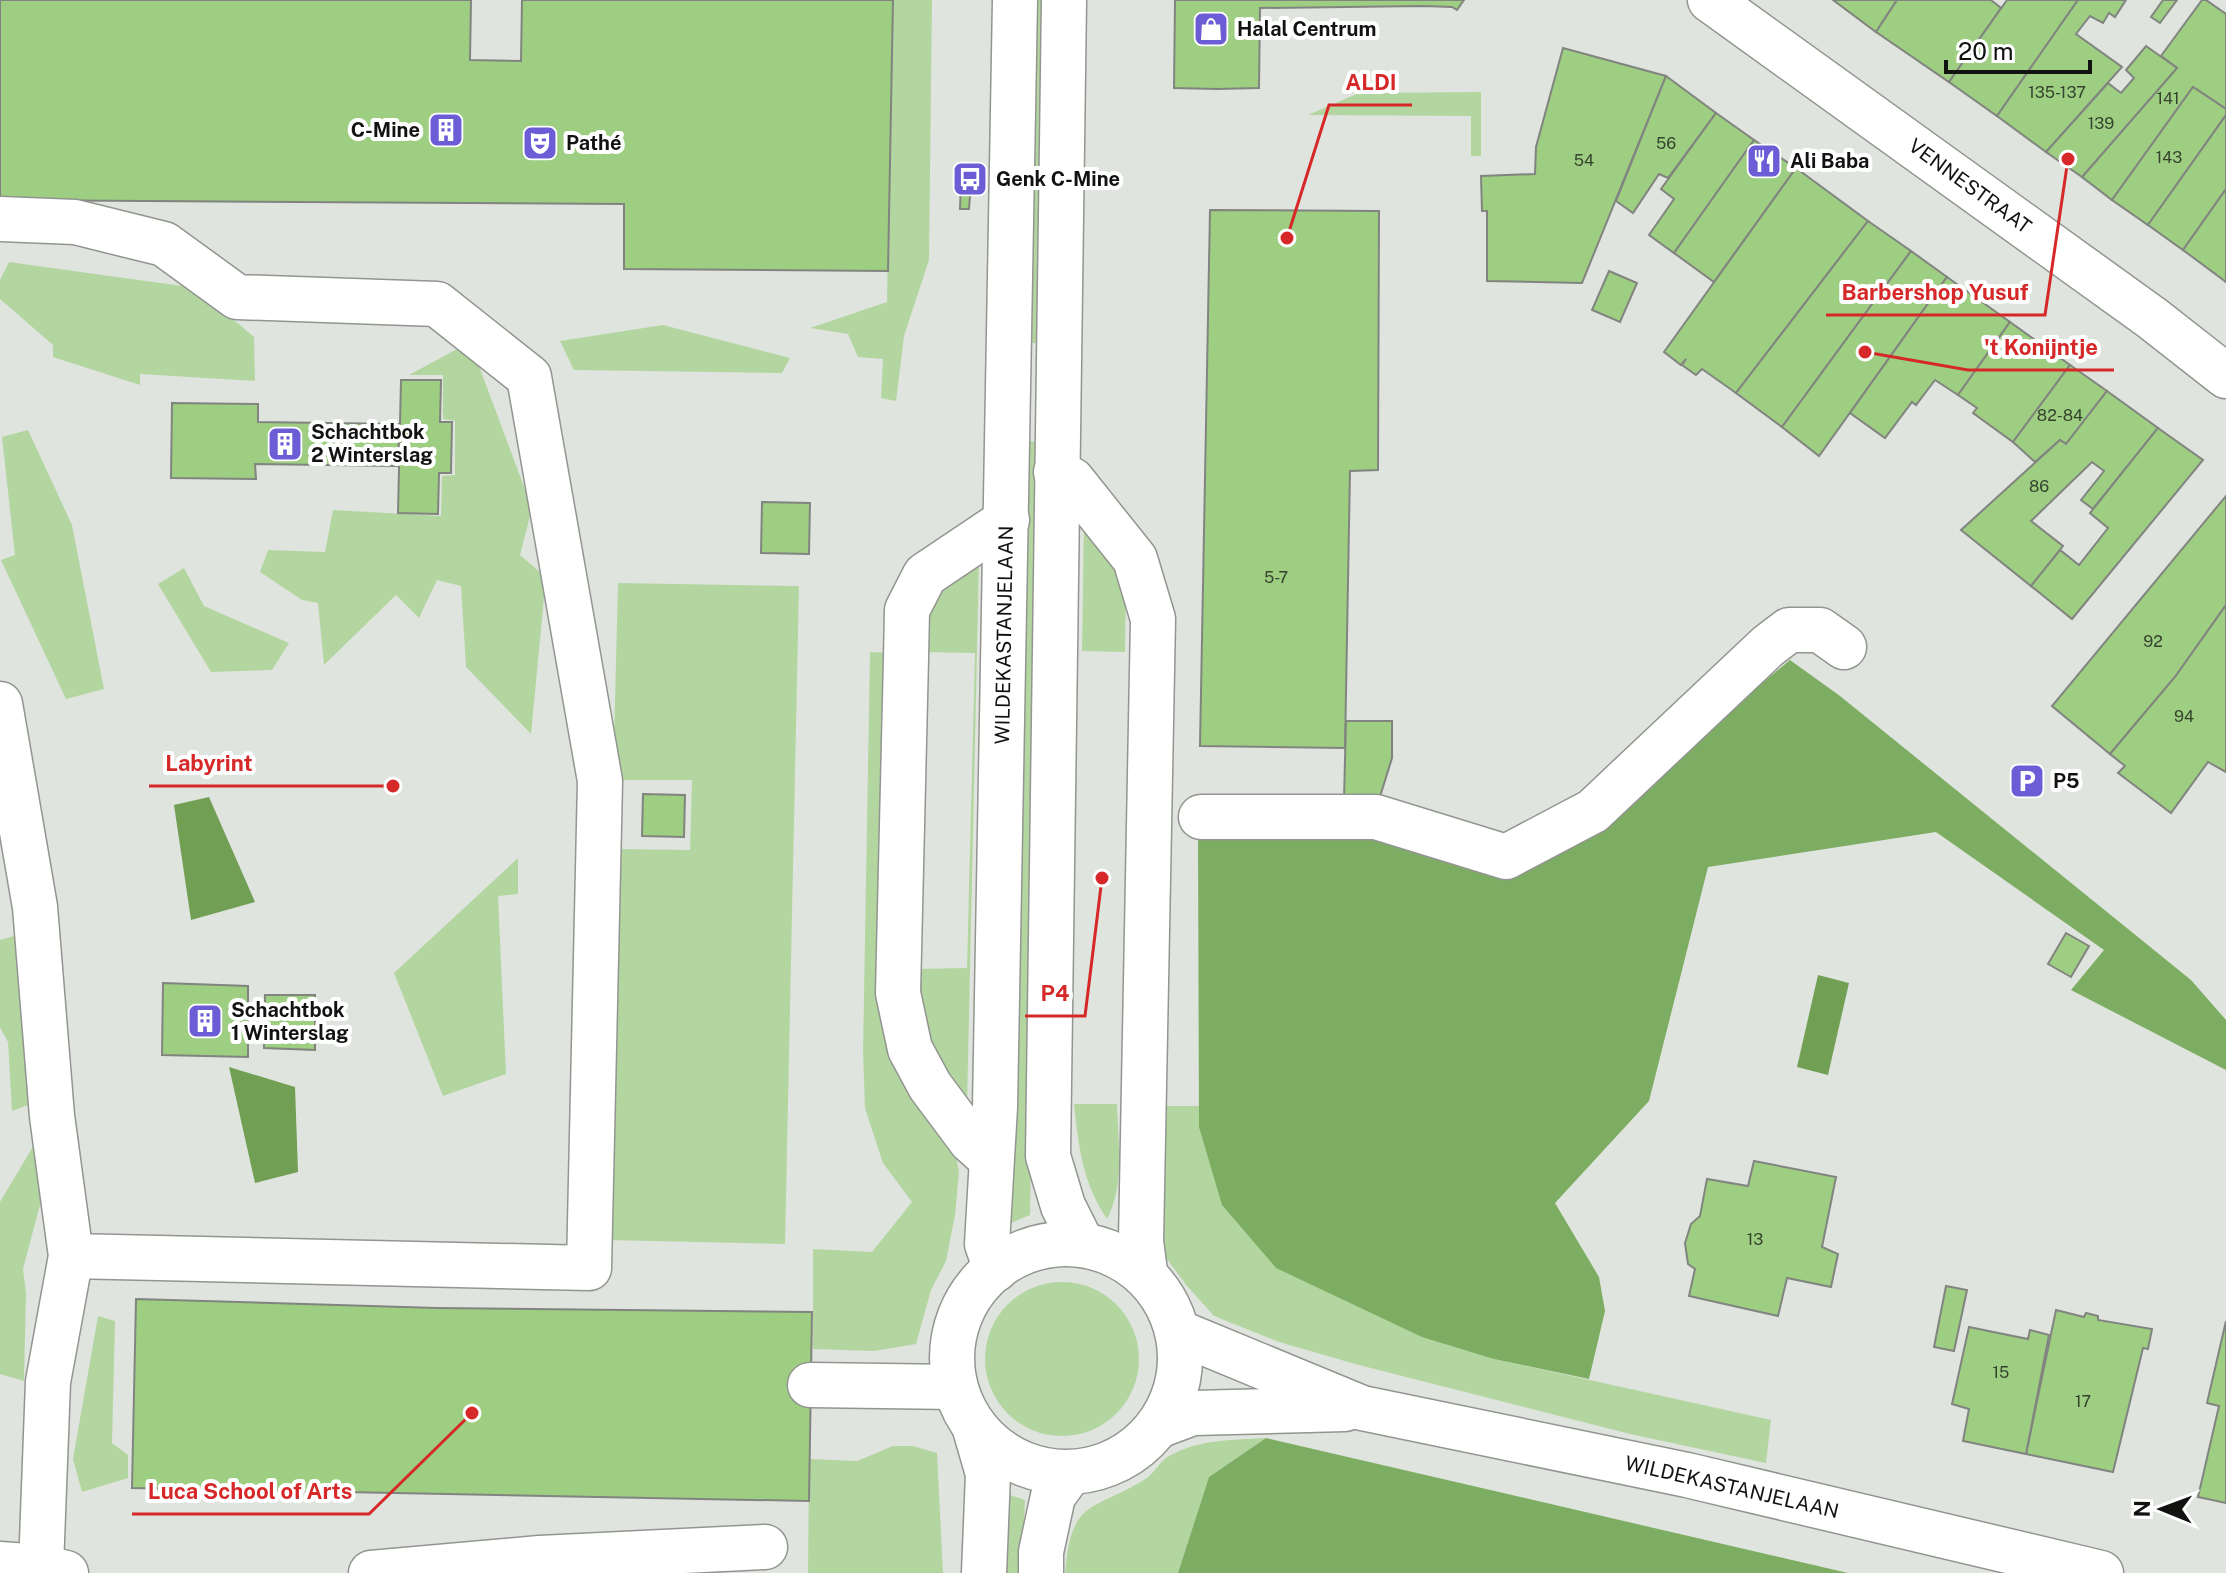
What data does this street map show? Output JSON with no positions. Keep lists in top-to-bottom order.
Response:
{
  "streets": {
    "street": ["VENNESTRAAT", "WILDEKASTANJELAAN"]
  },
  "places": {
    "shop": ["Halal Centrum"],
    "building": ["C-Mine", "Schachtbok 2 Winterslag", "Schachtbok 1 Winterslag"],
    "theatre": ["Pathé"],
    "other": [
      "Barbershop Yusuf",
      "ALDI",
      "'t Konijntje",
      "Labyrint",
      "P4",
      "Luca School of Arts"
    ],
    "restaurant": ["Ali Baba"],
    "bus stop": ["Genk C-Mine"],
    "parking": ["P5"]
  },
  "house_numbers": [
    "135-137",
    "141",
    "139",
    "56",
    "143",
    "54",
    "82-84",
    "86",
    "5-7",
    "92",
    "94",
    "13",
    "15",
    "17"
  ],
  "scale_bar": "20 m",
  "north": "left"
}
